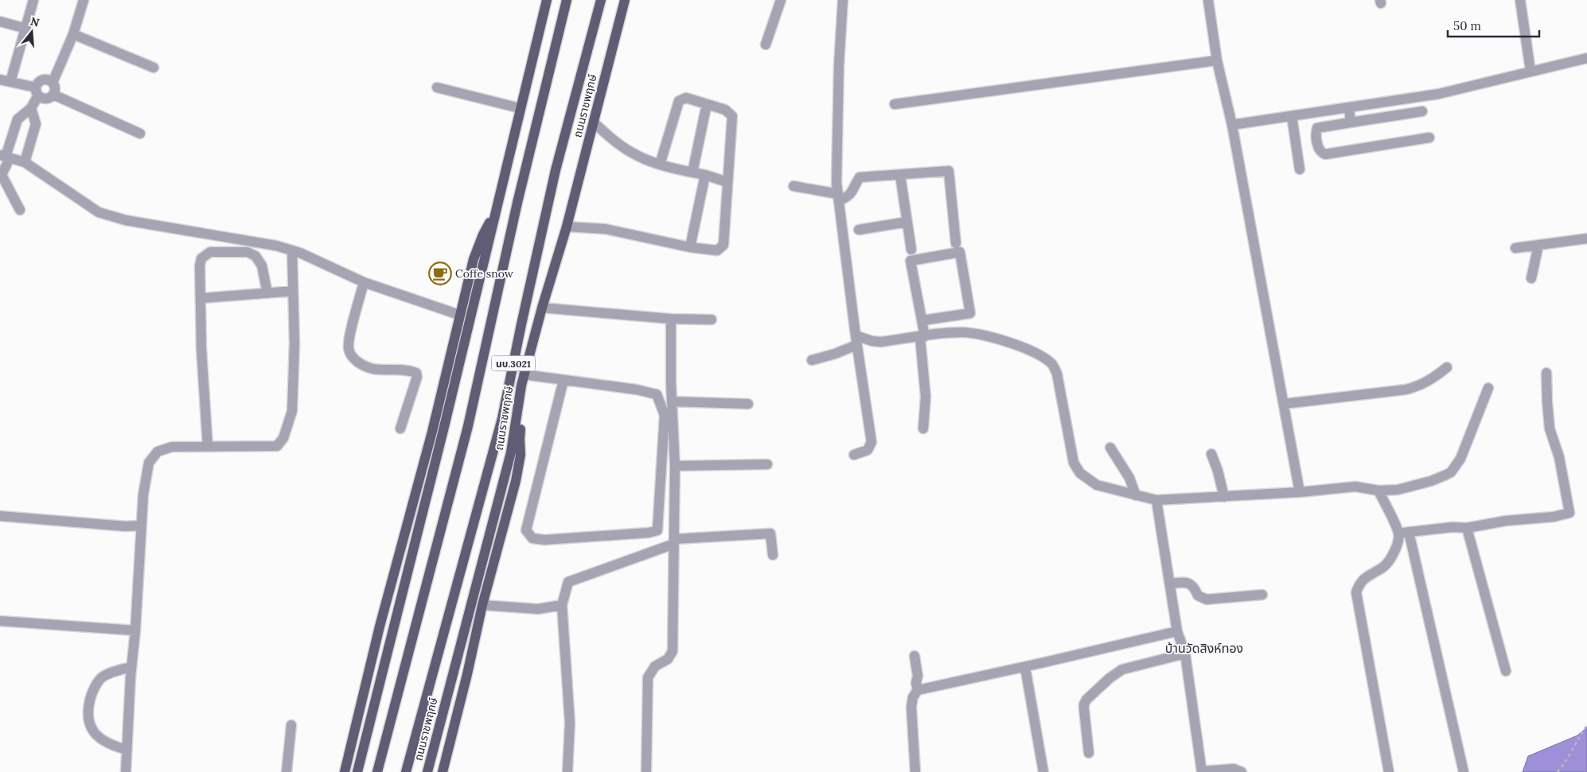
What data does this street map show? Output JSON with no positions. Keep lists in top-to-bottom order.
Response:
{
  "streets": {
    "main road": ["ถนนราชพฤกษ์", "นบ.3021"]
  },
  "districts": ["บ้านวัดสิงห์ทอง"],
  "places": {
    "cafe": ["Coffe snow"]
  },
  "scale_bar": "50 m",
  "north": "top"
}
